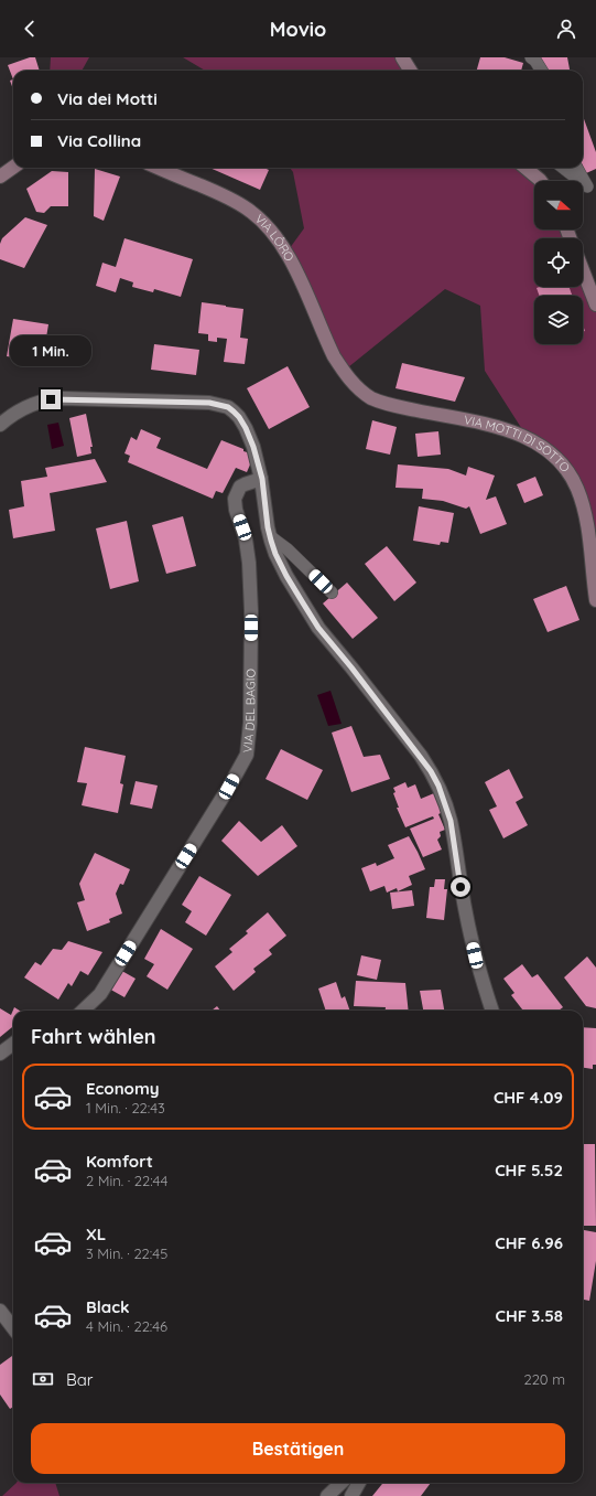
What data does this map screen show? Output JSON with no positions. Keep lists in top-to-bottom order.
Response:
{
  "streets": {
    "street": ["VIA LÔRO", "VIA MOTTI DI SOTTO", "VIA DEL BAGIO"]
  },
  "crossings": [
    ["VIA LÔRO", "VIA MOTTI DI SOTTO"]
  ],
  "north": "right",
  "page": {
    "header": "Movio",
    "banner": ["Via dei Motti", "Via Collina"],
    "bubble": "1 Min.",
    "heading": "Fahrt wählen",
    "list": [
      {
        "name": "Economy",
        "note": "1 Min. · 22:43",
        "value": "CHF 4.09"
      },
      {
        "name": "Komfort",
        "note": "2 Min. · 22:44",
        "value": "CHF 5.52"
      },
      {
        "name": "XL",
        "note": "3 Min. · 22:45",
        "value": "CHF 6.96"
      },
      {
        "name": "Black",
        "note": "4 Min. · 22:46",
        "value": "CHF 3.58"
      }
    ],
    "pay": ["Bar", "220 m"],
    "buttons": "Bestätigen"
  }
}
